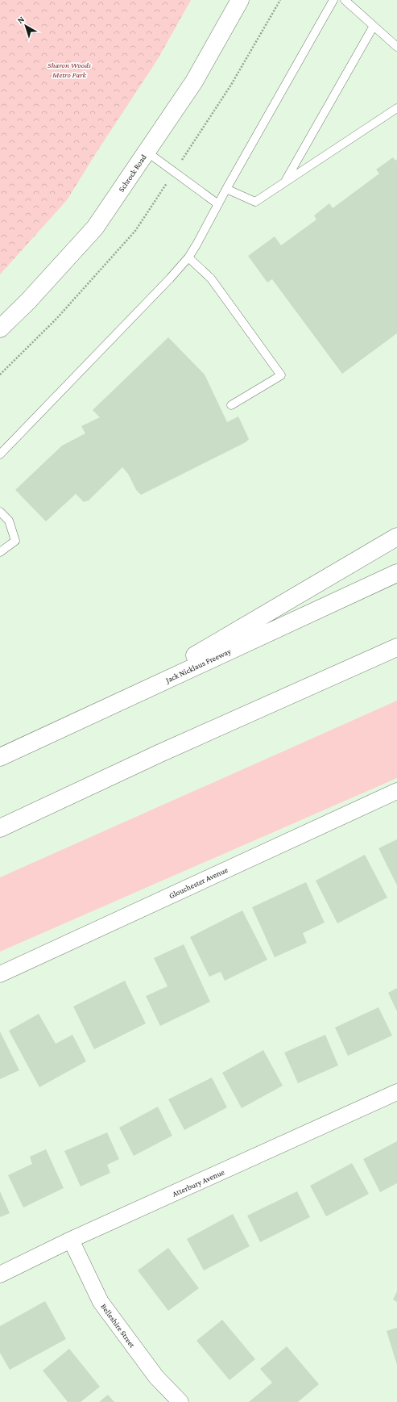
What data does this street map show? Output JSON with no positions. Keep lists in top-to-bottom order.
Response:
{
  "streets": {
    "main road": ["Schrock Road", "Jack Nicklaus Freeway"],
    "street": ["Glouchester Avenue", "Atterbury Avenue", "Belleshire Street"]
  },
  "crossings": [
    ["Atterbury Avenue", "Belleshire Street"]
  ],
  "parks": ["Sharon Woods Metro Park"],
  "north": "top left"
}
